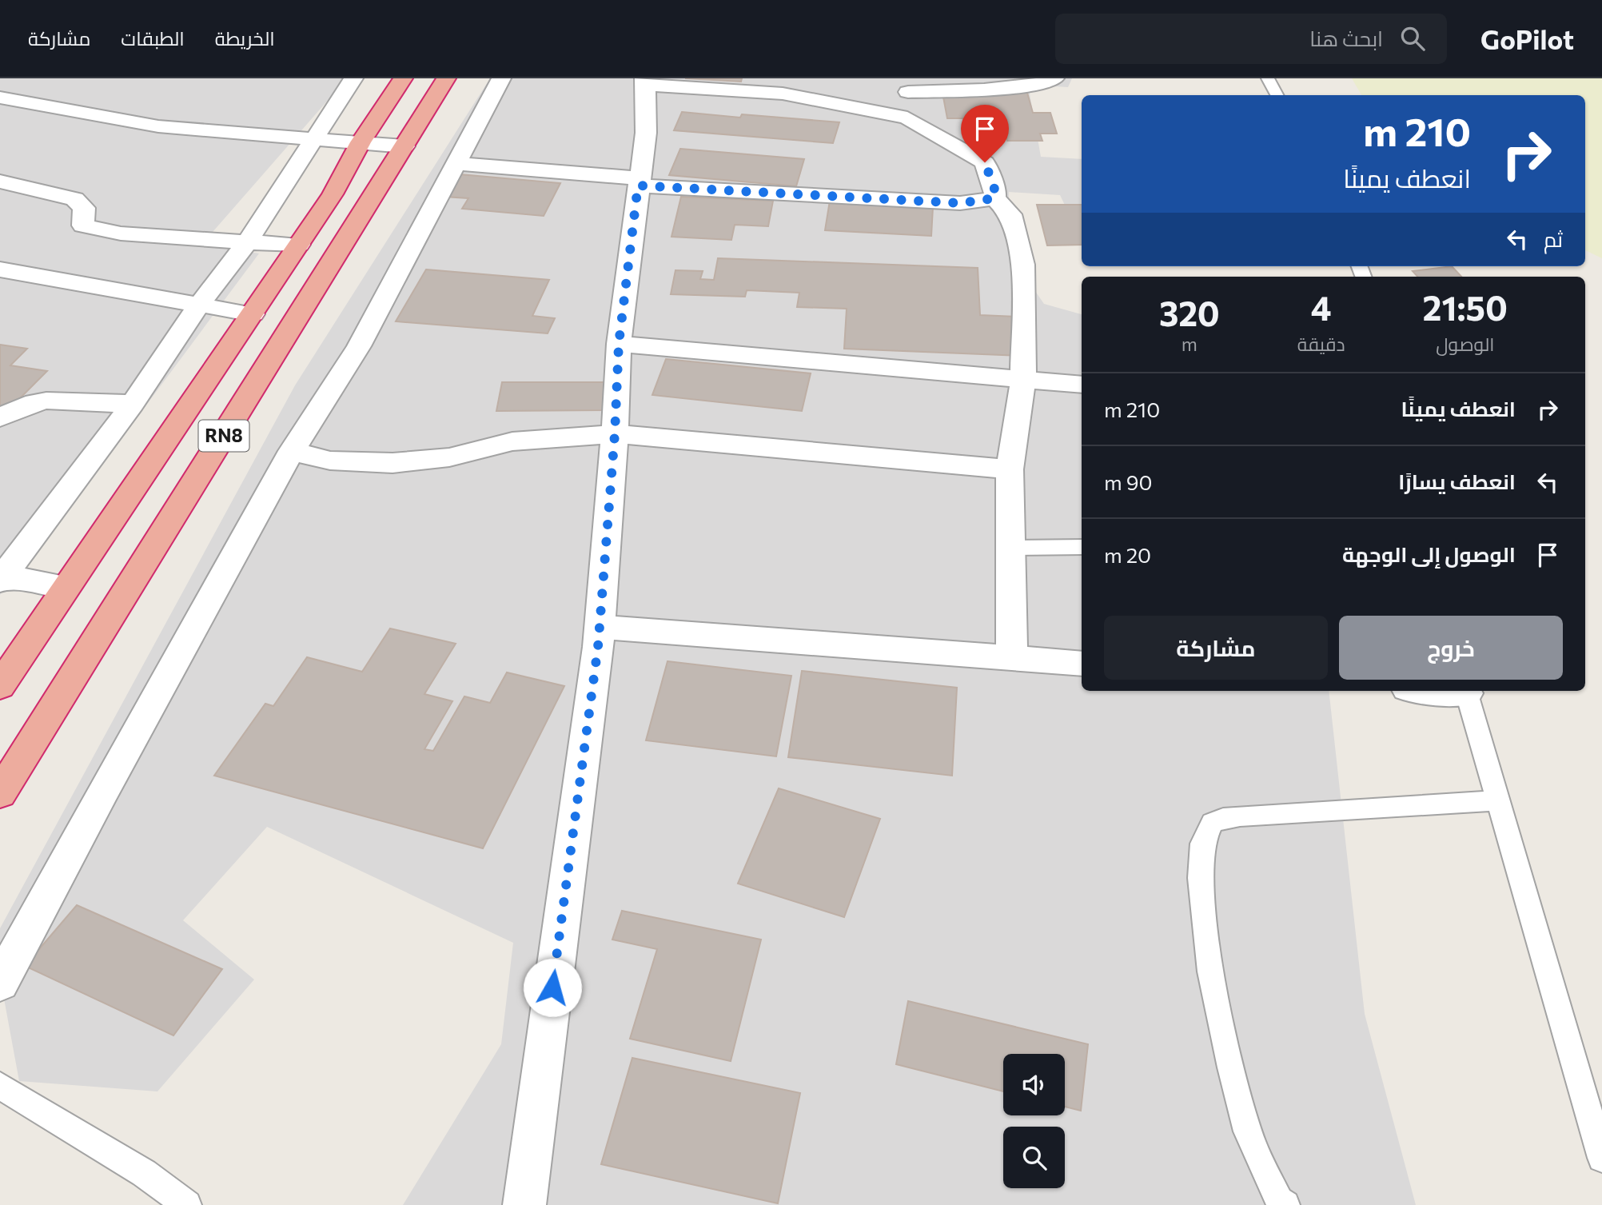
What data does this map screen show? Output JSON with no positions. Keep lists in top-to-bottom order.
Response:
{
  "streets": {
    "highway": ["RN8"]
  },
  "page": {
    "header": "GoPilot",
    "search": "ابحث هنا",
    "nav": ["الخريطة", "الطبقات", "مشاركة"],
    "turn": ["210 m", "انعطف يمينًا"],
    "then": "ثم",
    "eta": [
      "21:50",
      "الوصول",
      "4",
      "دقيقة",
      "320",
      "m"
    ],
    "list": [
      {
        "name": "انعطف يمينًا",
        "value": "210 m"
      },
      {
        "name": "انعطف يسارًا",
        "value": "90 m"
      },
      {
        "name": "الوصول إلى الوجهة",
        "value": "20 m"
      }
    ],
    "buttons": ["خروج", "مشاركة"]
  }
}
